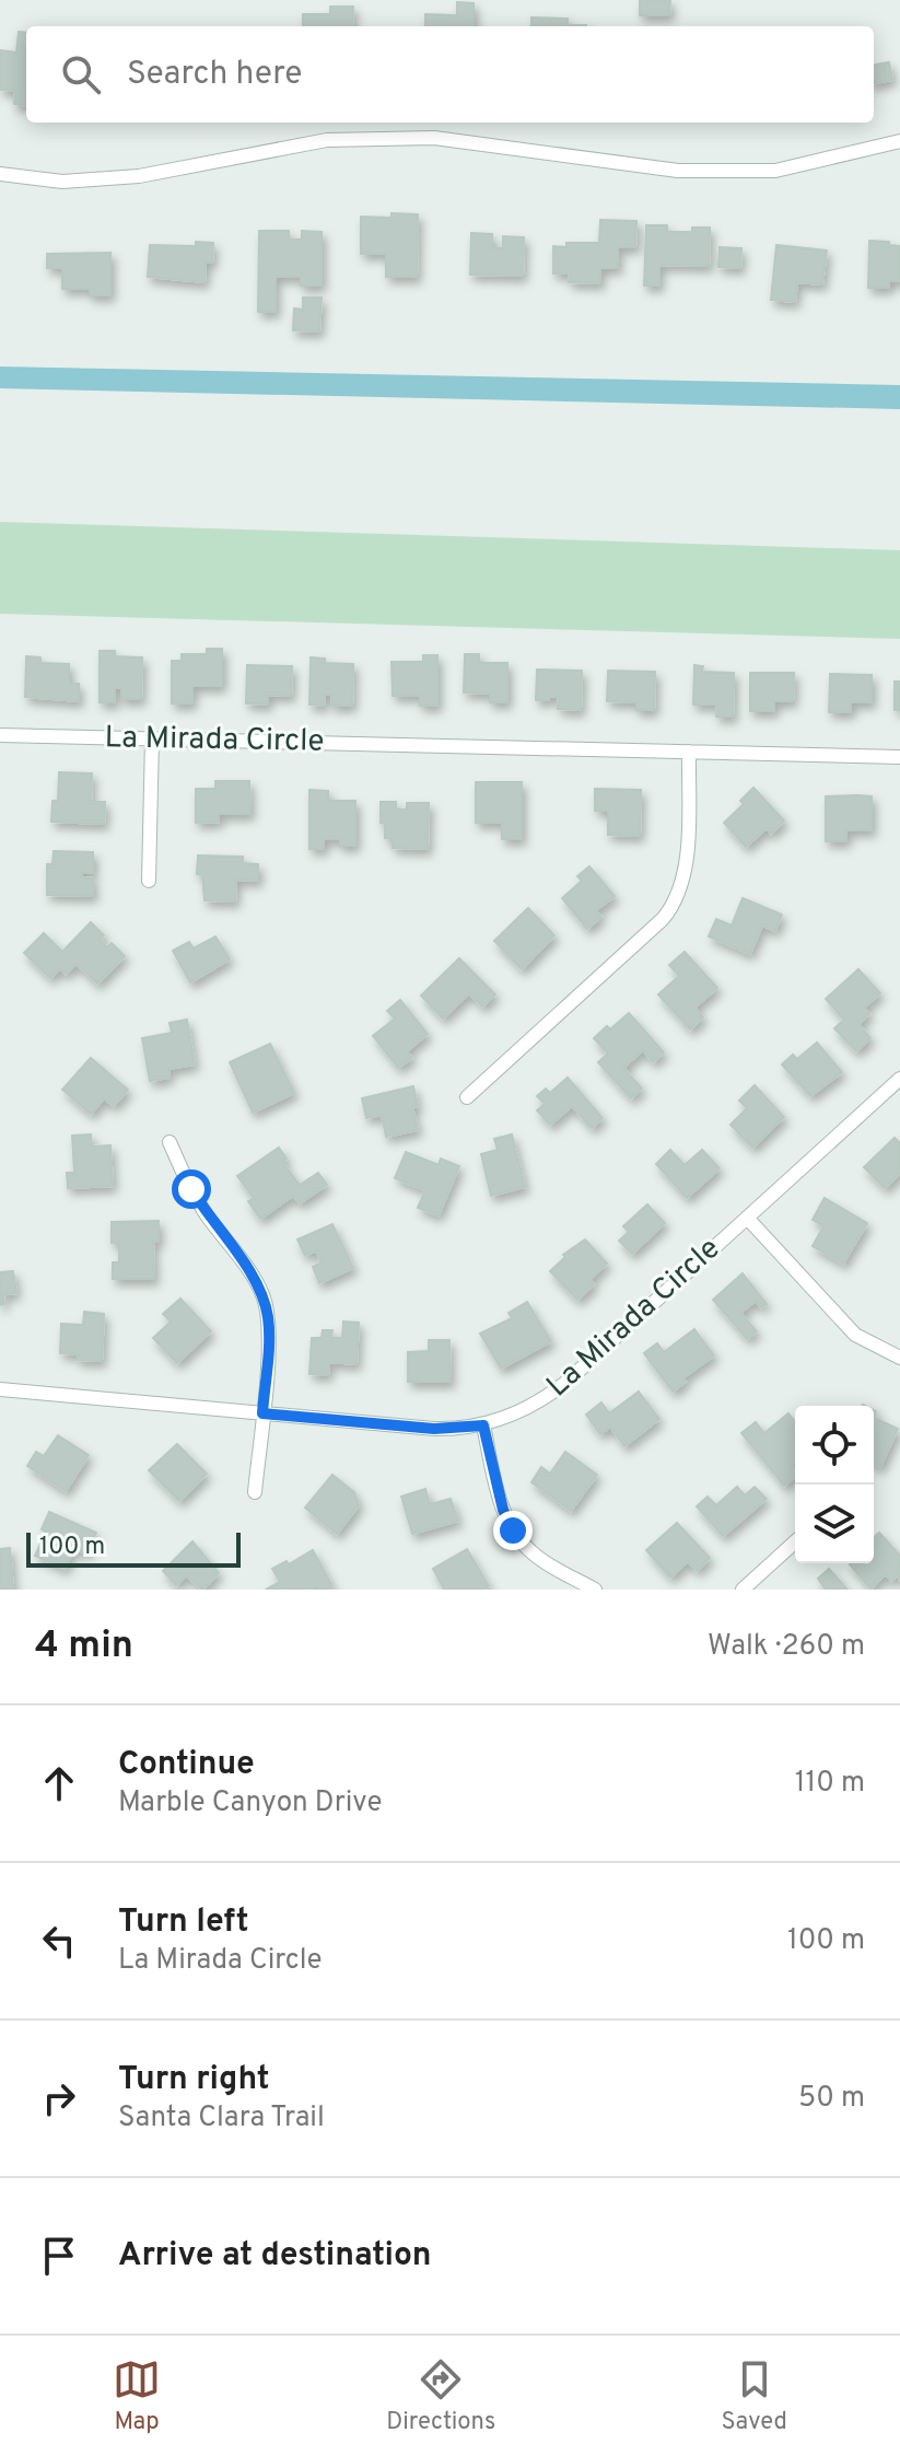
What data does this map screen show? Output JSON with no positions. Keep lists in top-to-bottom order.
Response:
{
  "streets": {
    "street": ["La Mirada Circle"]
  },
  "scale_bar": "100 m",
  "page": {
    "search": "Search here",
    "scale": "100 m",
    "heading": ["4 min", "Walk · 260 m"],
    "list": [
      ["Continue", "Marble Canyon Drive", "110 m"],
      ["Turn left", "La Mirada Circle", "100 m"],
      ["Turn right", "Santa Clara Trail", "50 m"],
      "Arrive at destination"
    ],
    "nav": ["Map", "Directions", "Saved"]
  }
}
